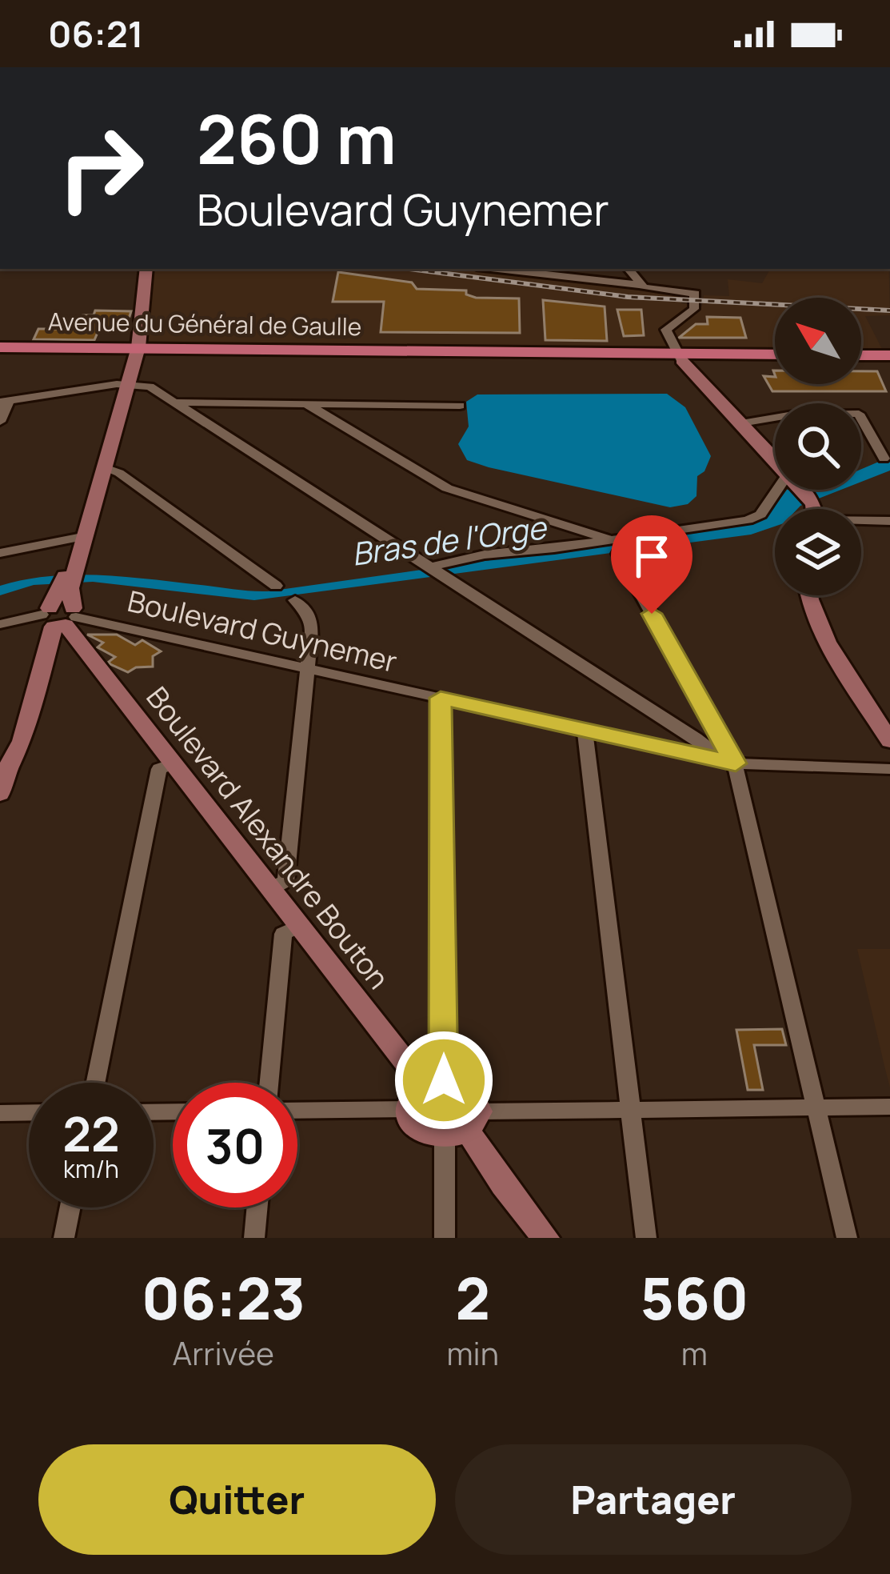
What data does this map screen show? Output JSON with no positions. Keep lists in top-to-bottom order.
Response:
{
  "streets": {
    "main road": ["Avenue du Général de Gaulle"],
    "street": ["Boulevard Guynemer", "Boulevard Alexandre Bouton"]
  },
  "crossings": [
    ["Boulevard Guynemer", "Boulevard Alexandre Bouton"]
  ],
  "water": ["Bras de l'Orge"],
  "north": "top left",
  "page": {
    "status": "06:21",
    "turn": ["260 m", "Boulevard Guynemer"],
    "speed": "22 km/h",
    "limit": "30",
    "eta": [
      "06:23",
      "Arrivée",
      "2",
      "min",
      "560",
      "m"
    ],
    "buttons": ["Quitter", "Partager"]
  }
}
